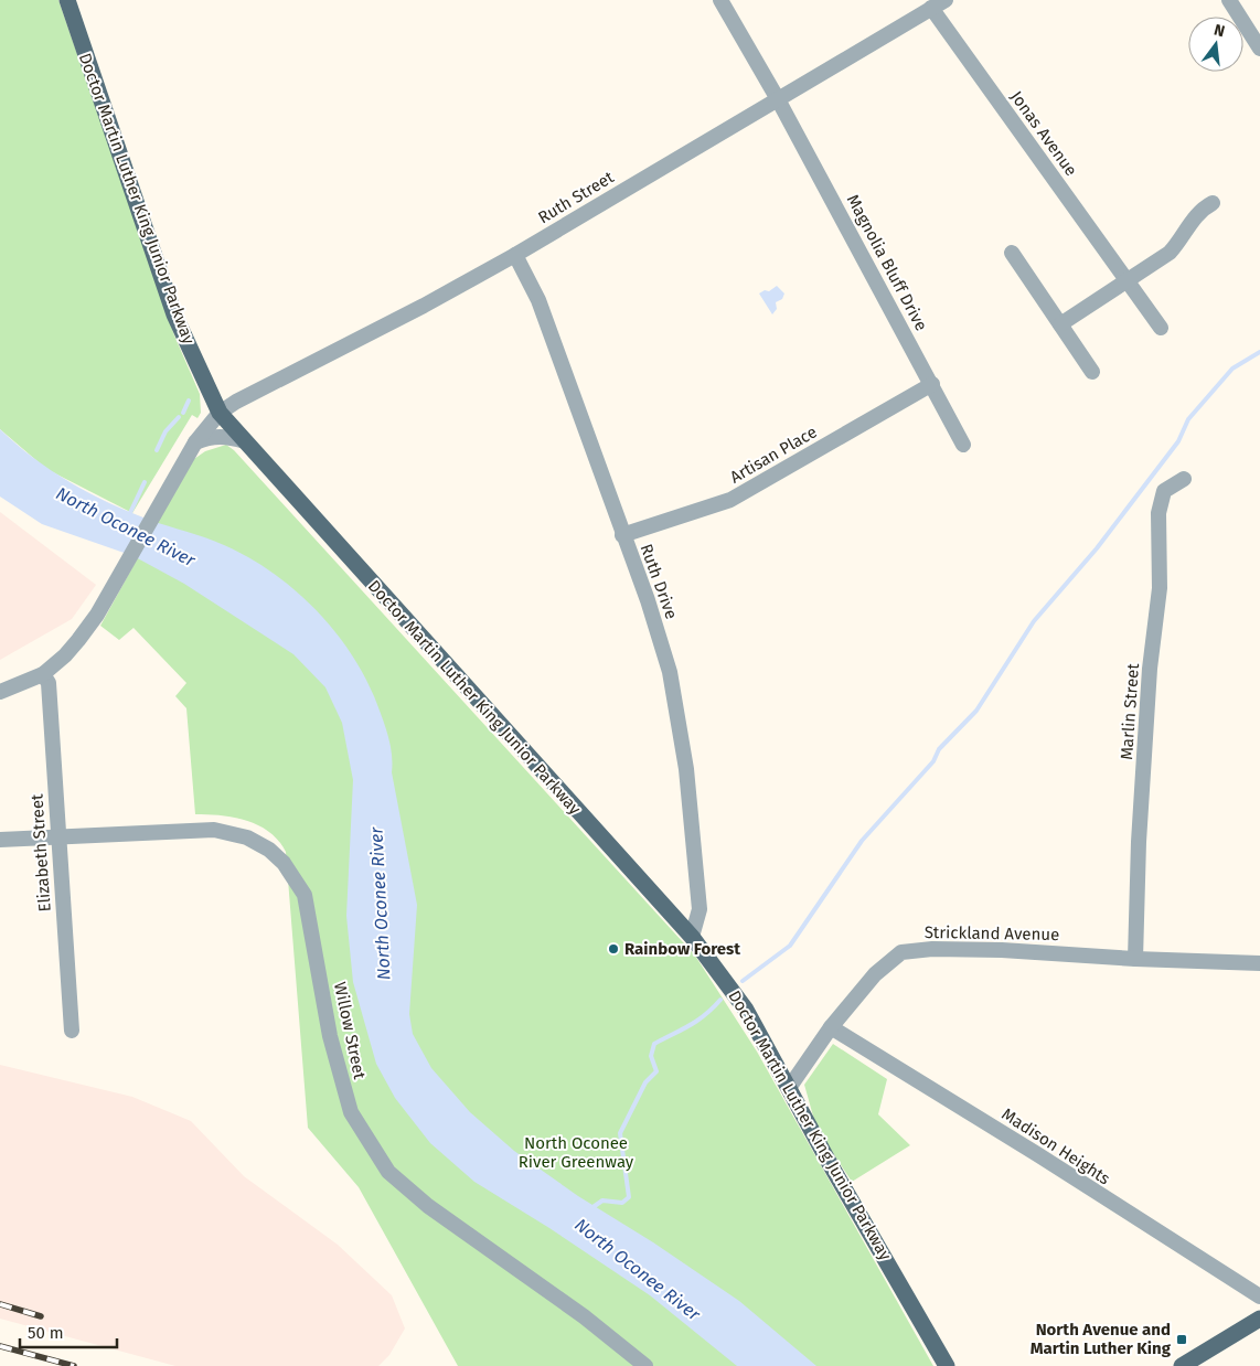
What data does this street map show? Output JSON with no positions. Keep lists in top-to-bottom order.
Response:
{
  "streets": {
    "main road": ["Doctor Martin Luther King Junior Parkway"],
    "street": [
      "Jonas Avenue",
      "Ruth Street",
      "Magnolia Bluff Drive",
      "Artisan Place",
      "Ruth Drive",
      "Marlin Street",
      "Elizabeth Street",
      "Strickland Avenue",
      "Willow Street",
      "Madison Heights"
    ]
  },
  "crossings": [
    ["Jonas Avenue", "Ruth Street"],
    ["Ruth Street", "Doctor Martin Luther King Junior Parkway"],
    ["Ruth Street", "Magnolia Bluff Drive"],
    ["Ruth Street", "Ruth Drive"],
    ["Doctor Martin Luther King Junior Parkway", "Ruth Drive"],
    ["Doctor Martin Luther King Junior Parkway", "Strickland Avenue"],
    ["Magnolia Bluff Drive", "Artisan Place"],
    ["Artisan Place", "Ruth Drive"],
    ["Marlin Street", "Strickland Avenue"],
    ["Elizabeth Street", "Willow Street"],
    ["Strickland Avenue", "Madison Heights"]
  ],
  "water": ["North Oconee River"],
  "parks": ["North Oconee River Greenway"],
  "places": {
    "other": ["Rainbow Forest"],
    "transit": ["North Avenue and Martin Luther King"]
  },
  "scale_bar": "50 m",
  "north": "top"
}
